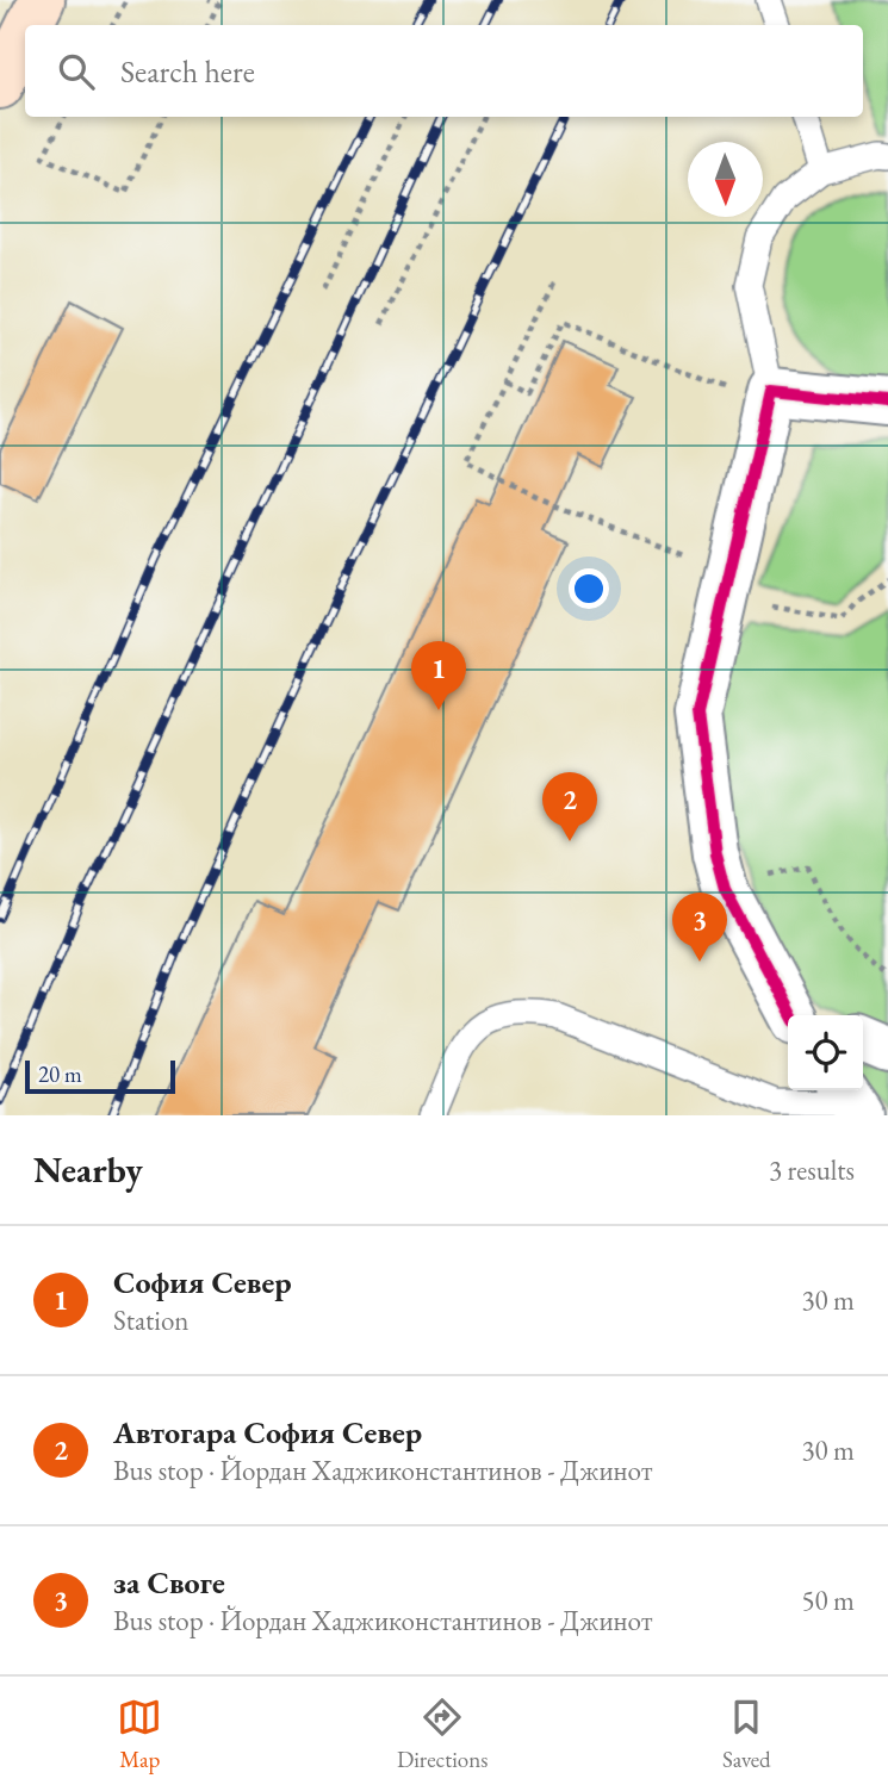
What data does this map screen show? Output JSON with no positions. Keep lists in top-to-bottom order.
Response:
{
  "scale_bar": "20 m",
  "north": "bottom",
  "page": {
    "search": "Search here",
    "pins": ["1", "2", "3"],
    "scale": "20 m",
    "heading": ["Nearby", "3 results"],
    "list": [
      {
        "mark": "1",
        "name": "София Север",
        "note": "Station",
        "value": "30 m"
      },
      {
        "mark": "2",
        "name": "Автогара София Север",
        "note": "Bus stop · Йордан Хаджиконстантинов - Джинот",
        "value": "30 m"
      },
      {
        "mark": "3",
        "name": "за Своге",
        "note": "Bus stop · Йордан Хаджиконстантинов - Джинот",
        "value": "50 m"
      }
    ],
    "nav": ["Map", "Directions", "Saved"]
  }
}
